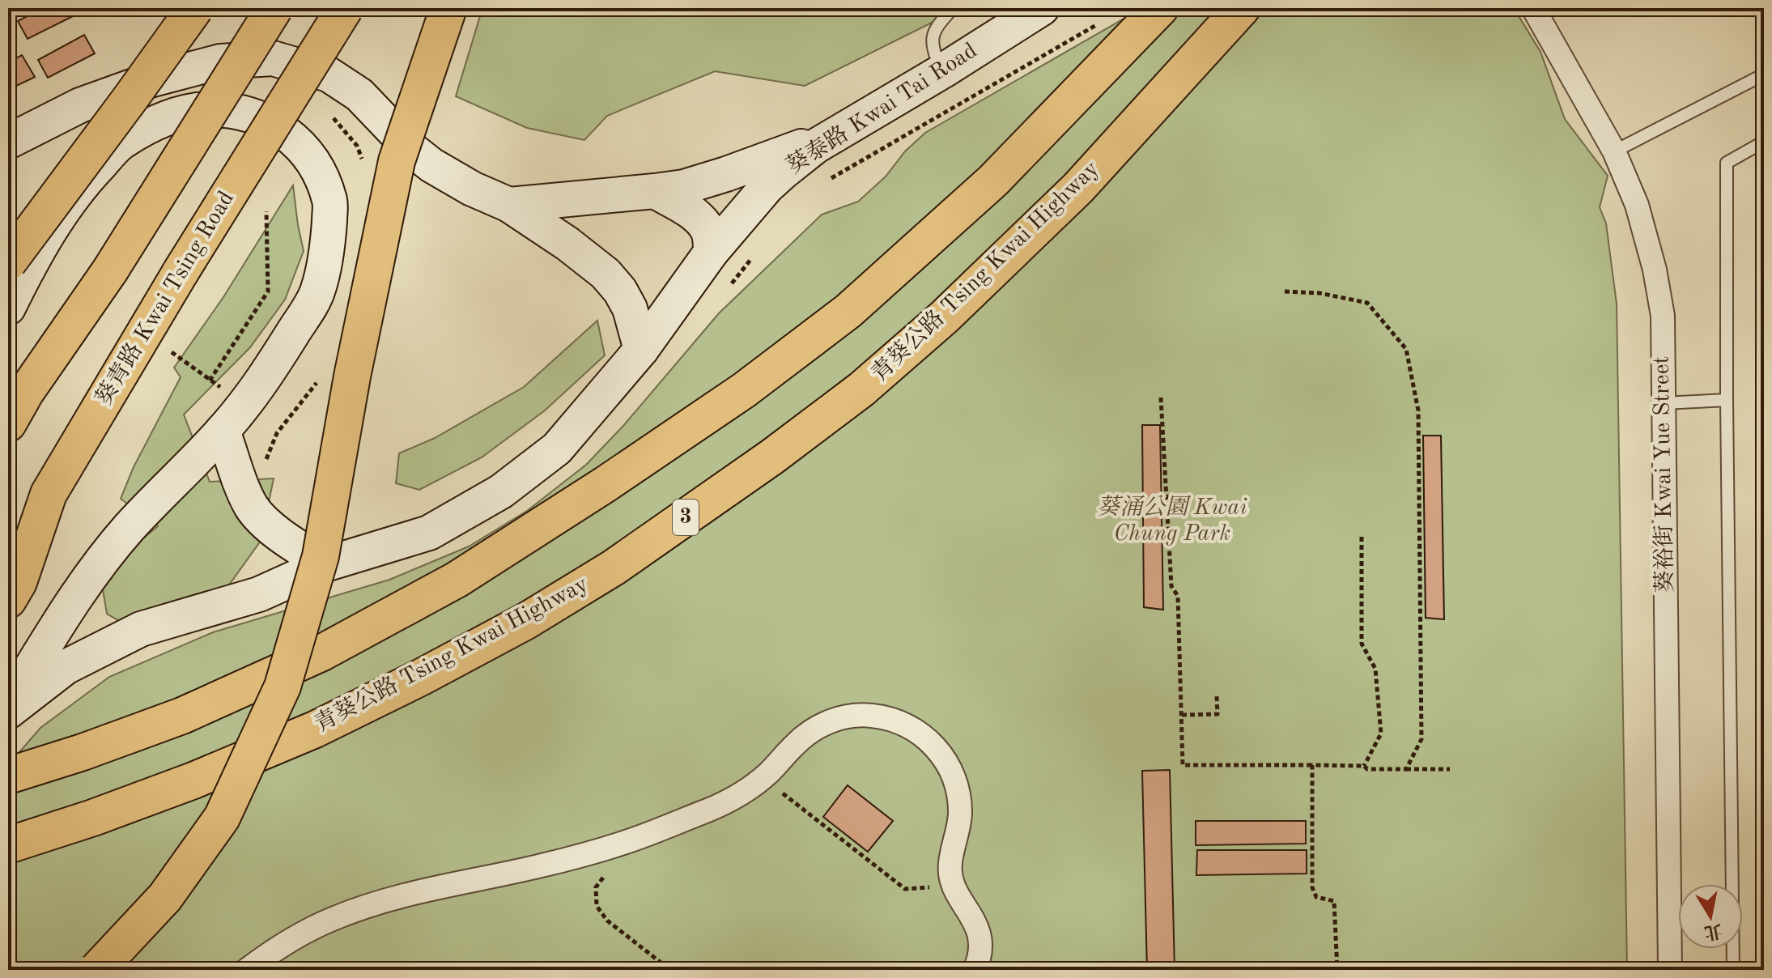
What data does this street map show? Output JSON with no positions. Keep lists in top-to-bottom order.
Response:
{
  "streets": {
    "main road": ["青葵公路 Tsing Kwai Highway", "葵青路 Kwai Tsing Road", "3"],
    "street": ["葵泰路 Kwai Tai Road", "葵裕街 Kwai Yue Street"]
  },
  "parks": ["葵涌公園 Kwai Chung Park"],
  "north": "bottom"
}
